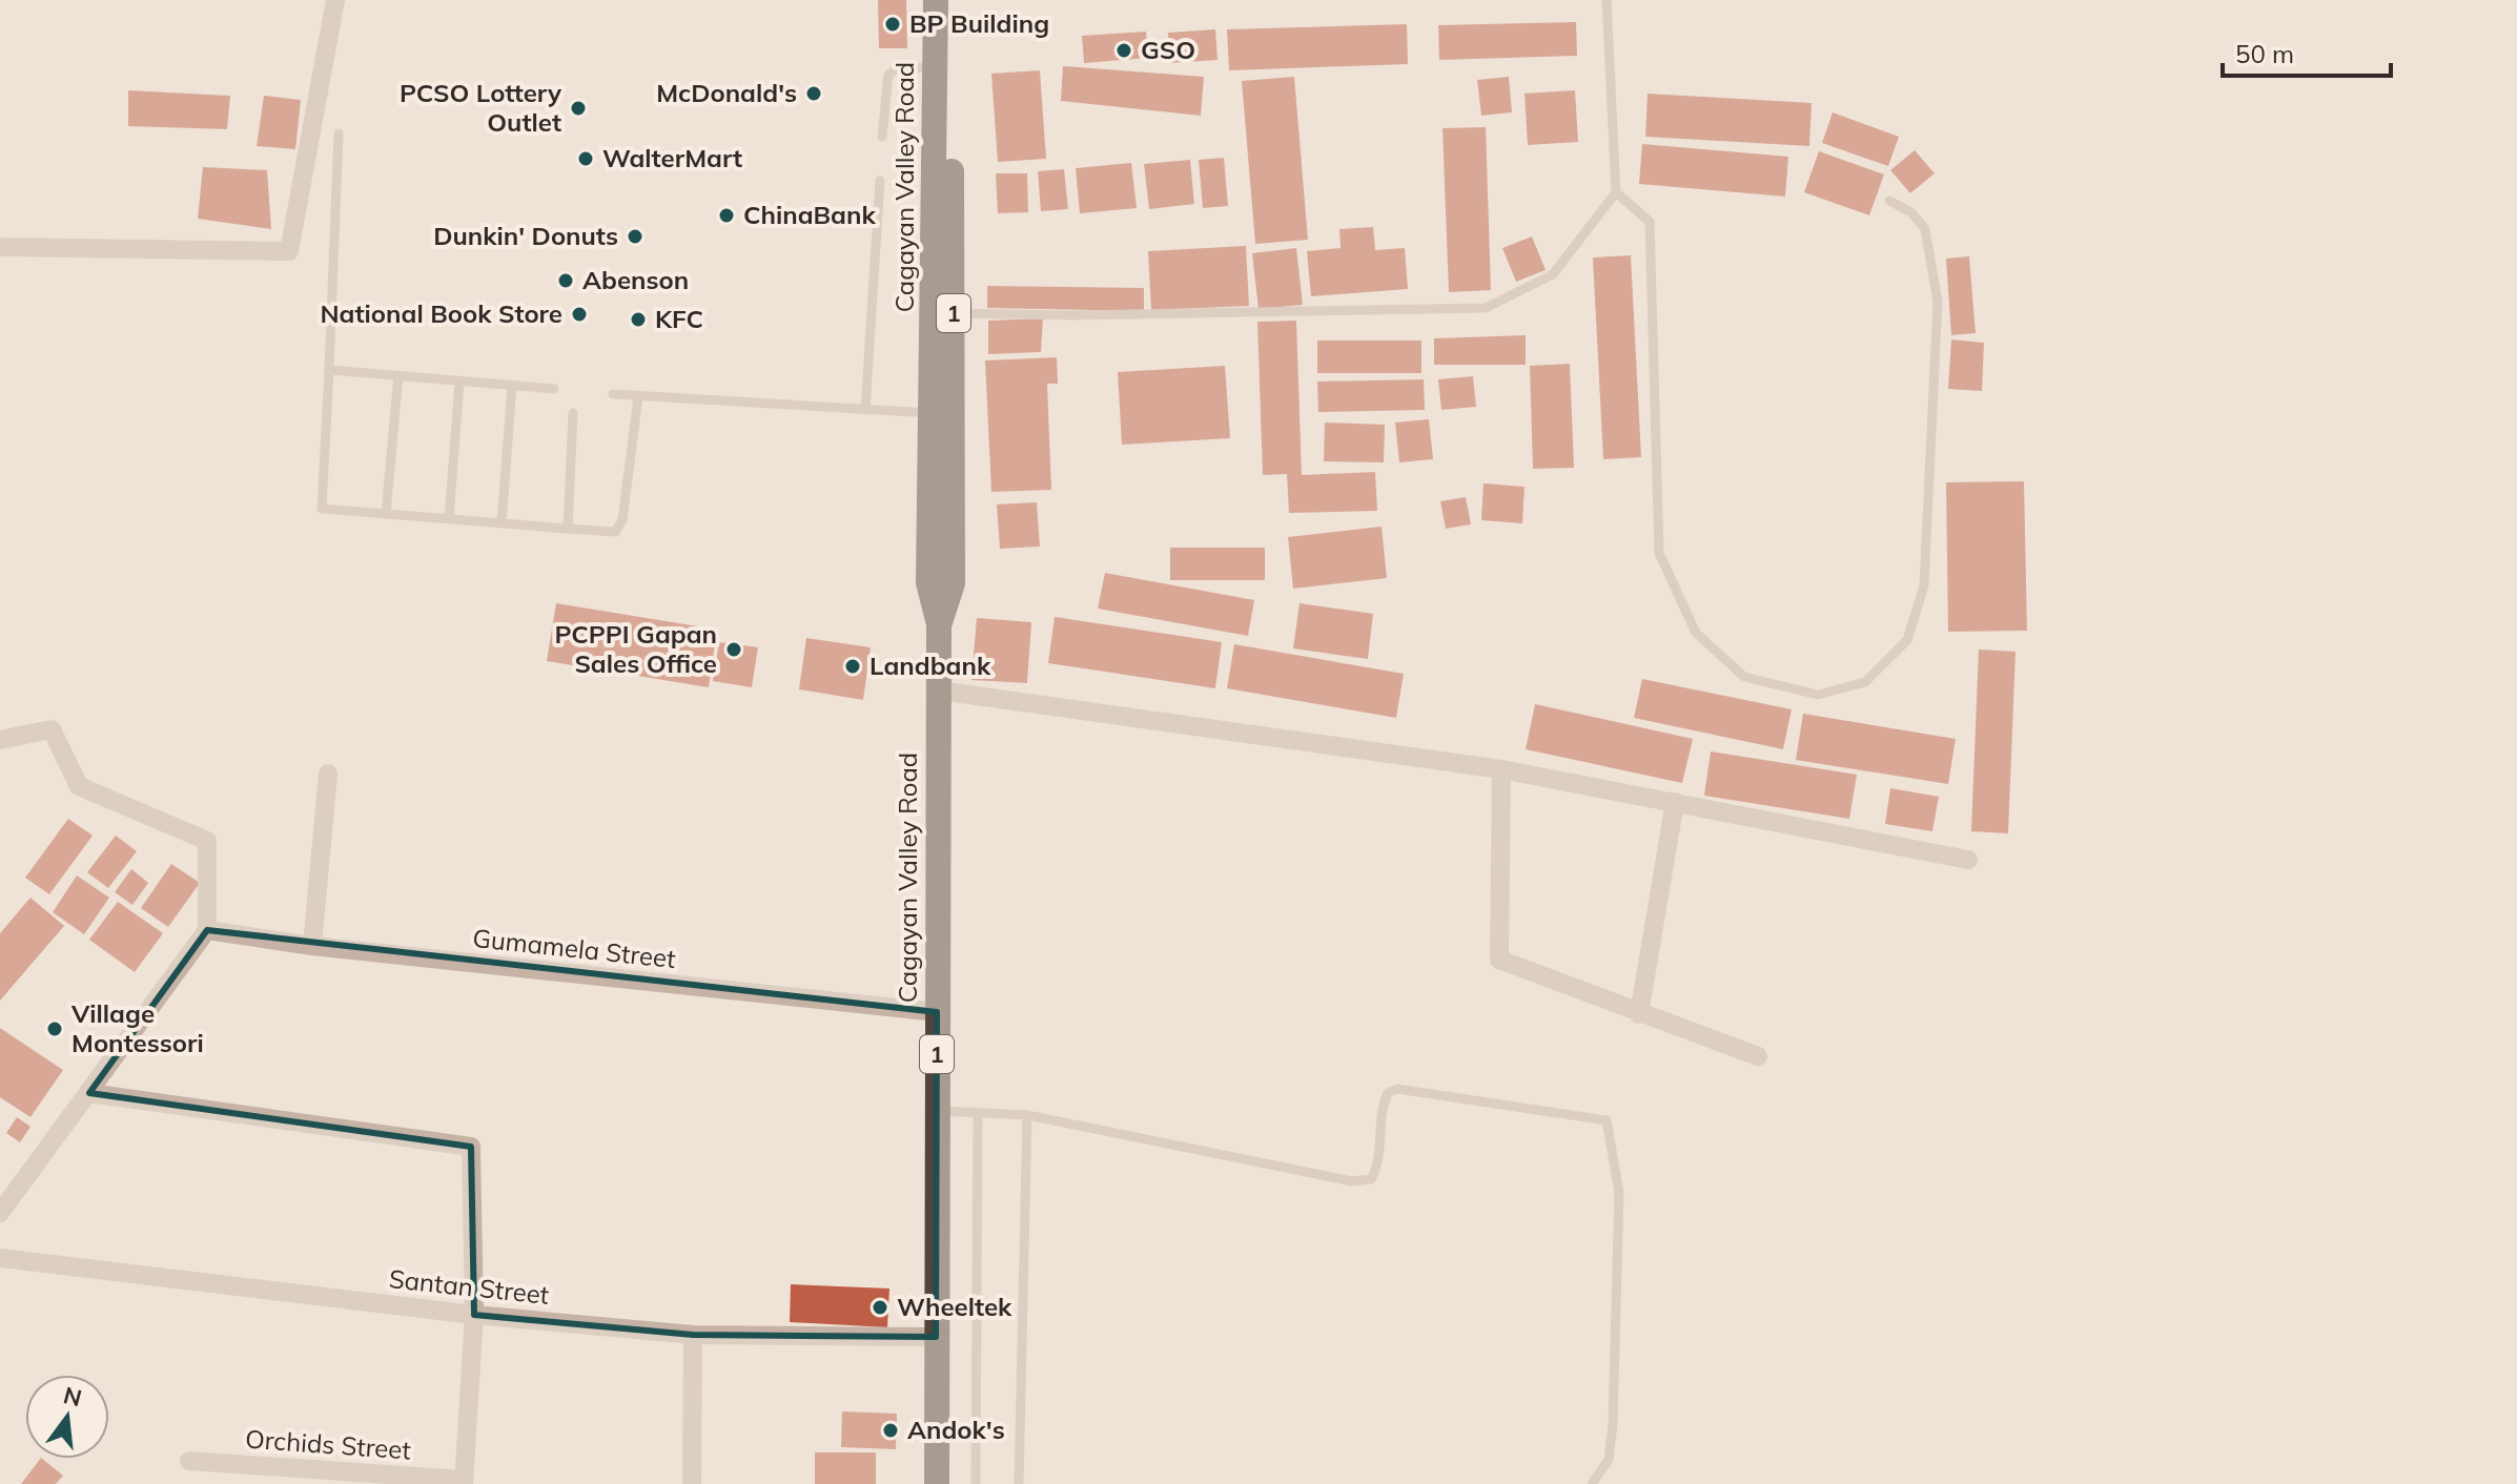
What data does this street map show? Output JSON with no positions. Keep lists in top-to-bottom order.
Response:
{
  "streets": {
    "highway": ["Cagayan Valley Road", "1"],
    "street": ["Gumamela Street", "Santan Street", "Orchids Street"]
  },
  "crossings": [
    ["Cagayan Valley Road", "Gumamela Street"],
    ["Cagayan Valley Road", "Santan Street"]
  ],
  "places": [
    "BP Building",
    "GSO",
    "McDonald's",
    "PCSO Lottery Outlet",
    "WalterMart",
    "ChinaBank",
    "Dunkin' Donuts",
    "Abenson",
    "National Book Store",
    "KFC",
    "PCPPI Gapan Sales Office",
    "Landbank",
    "Village Montessori",
    "Wheeltek",
    "Andok's"
  ],
  "scale_bar": "50 m",
  "north": "top"
}
